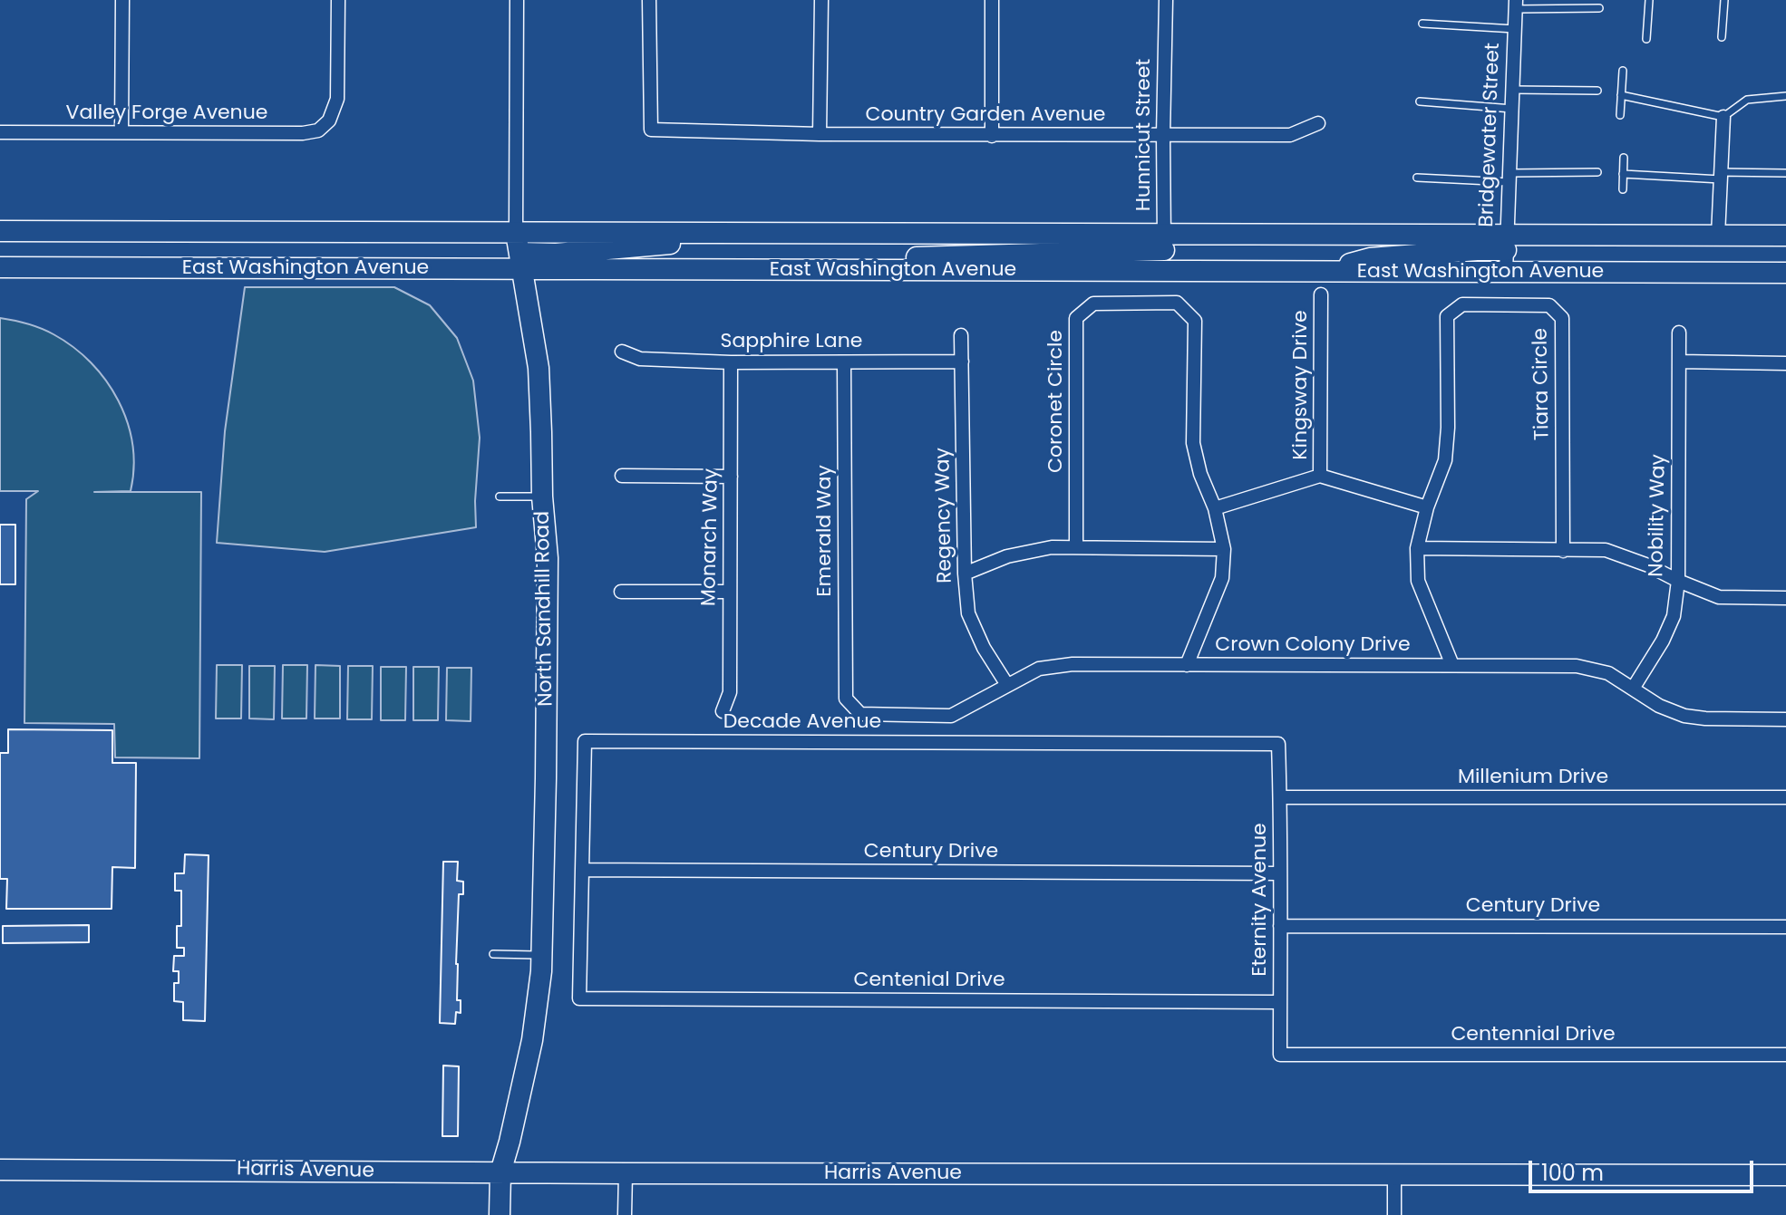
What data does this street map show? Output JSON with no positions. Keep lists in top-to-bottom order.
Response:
{
  "streets": {
    "main road": ["East Washington Avenue", "North Sandhill Road", "Harris Avenue"],
    "street": [
      "Valley Forge Avenue",
      "Country Garden Avenue",
      "Hunnicut Street",
      "Bridgewater Street",
      "Sapphire Lane",
      "Tiara Circle",
      "Kingsway Drive",
      "Coronet Circle",
      "Regency Way",
      "Nobility Way",
      "Emerald Way",
      "Monarch Way",
      "Crown Colony Drive",
      "Decade Avenue",
      "Millenium Drive",
      "Century Drive",
      "Eternity Avenue",
      "Centenial Drive",
      "Centennial Drive"
    ]
  },
  "crossings": [
    ["Country Garden Avenue", "Hunnicut Street"],
    ["Hunnicut Street", "East Washington Avenue"],
    ["Bridgewater Street", "East Washington Avenue"],
    ["East Washington Avenue", "North Sandhill Road"],
    ["Sapphire Lane", "Regency Way"],
    ["Sapphire Lane", "Emerald Way"],
    ["Sapphire Lane", "Monarch Way"],
    ["Coronet Circle", "Crown Colony Drive"],
    ["Regency Way", "Crown Colony Drive"],
    ["Nobility Way", "Crown Colony Drive"],
    ["Emerald Way", "Crown Colony Drive"],
    ["North Sandhill Road", "Harris Avenue"],
    ["Decade Avenue", "Century Drive"],
    ["Decade Avenue", "Eternity Avenue"],
    ["Decade Avenue", "Centenial Drive"],
    ["Millenium Drive", "Eternity Avenue"],
    ["Century Drive", "Eternity Avenue"],
    ["Eternity Avenue", "Centenial Drive"],
    ["Eternity Avenue", "Centennial Drive"]
  ],
  "scale_bar": "100 m"
}
